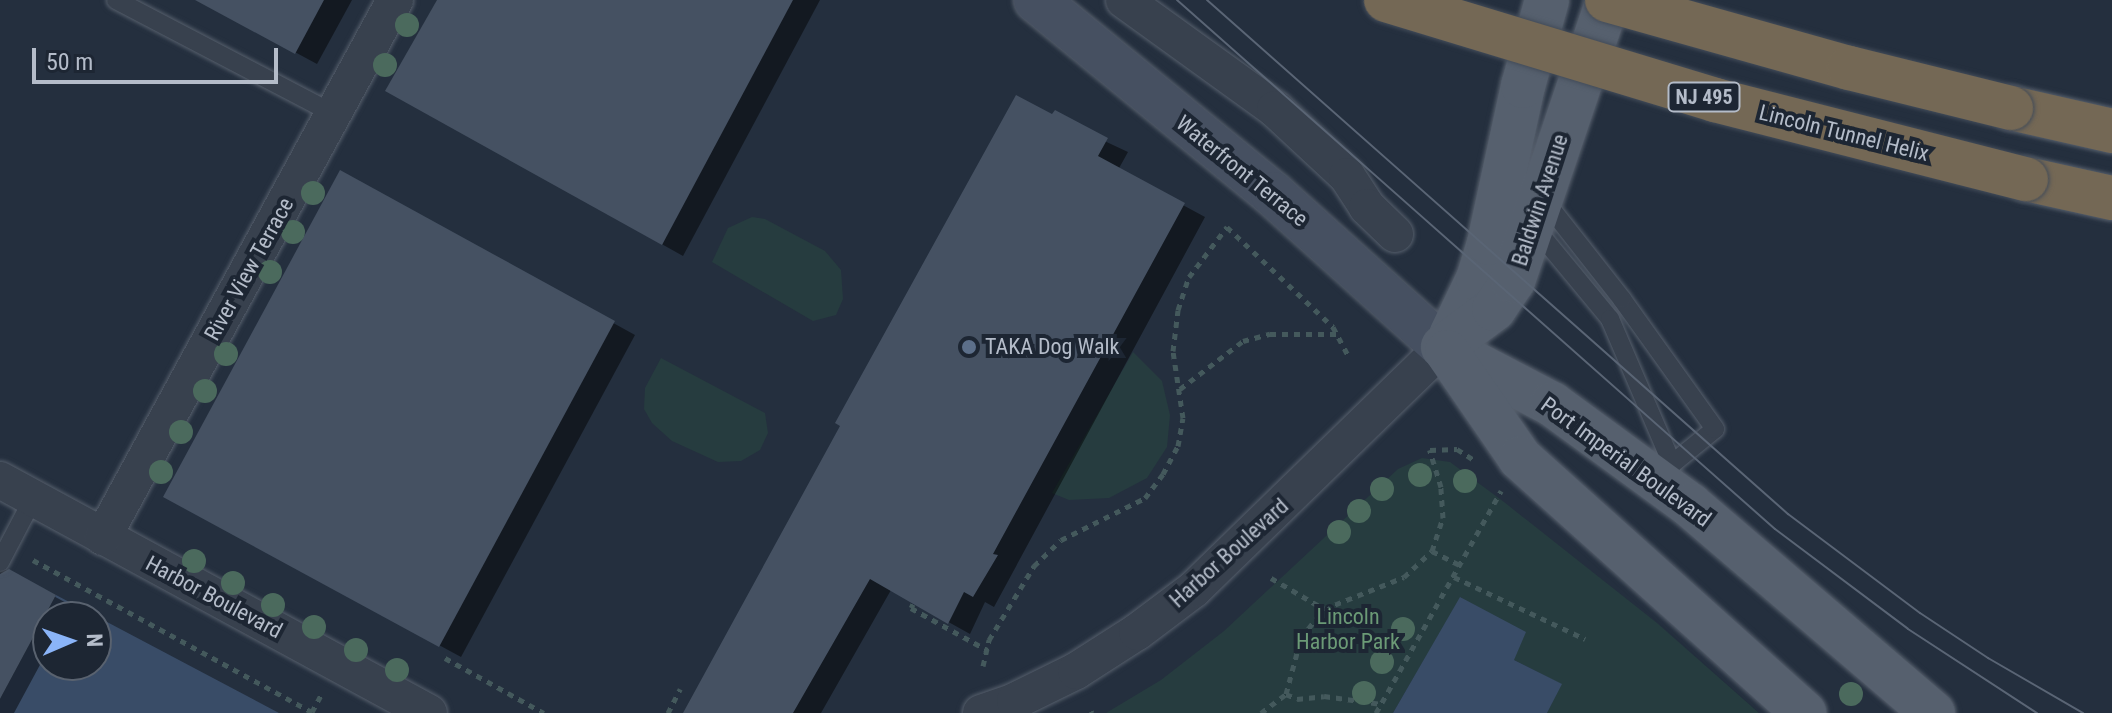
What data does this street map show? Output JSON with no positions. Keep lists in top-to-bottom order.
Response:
{
  "streets": {
    "highway": ["NJ 495", "Lincoln Tunnel Helix"],
    "main road": ["Baldwin Avenue", "Port Imperial Boulevard"],
    "street": ["Waterfront Terrace", "River View Terrace", "Harbor Boulevard"]
  },
  "crossings": [
    ["Waterfront Terrace", "Baldwin Avenue"],
    ["Waterfront Terrace", "Port Imperial Boulevard"],
    ["Waterfront Terrace", "Harbor Boulevard"],
    ["Baldwin Avenue", "Port Imperial Boulevard"],
    ["Baldwin Avenue", "Harbor Boulevard"],
    ["River View Terrace", "Harbor Boulevard"],
    ["Port Imperial Boulevard", "Harbor Boulevard"]
  ],
  "parks": ["Lincoln Harbor Park"],
  "places": ["TAKA Dog Walk"],
  "scale_bar": "50 m",
  "north": "right"
}
